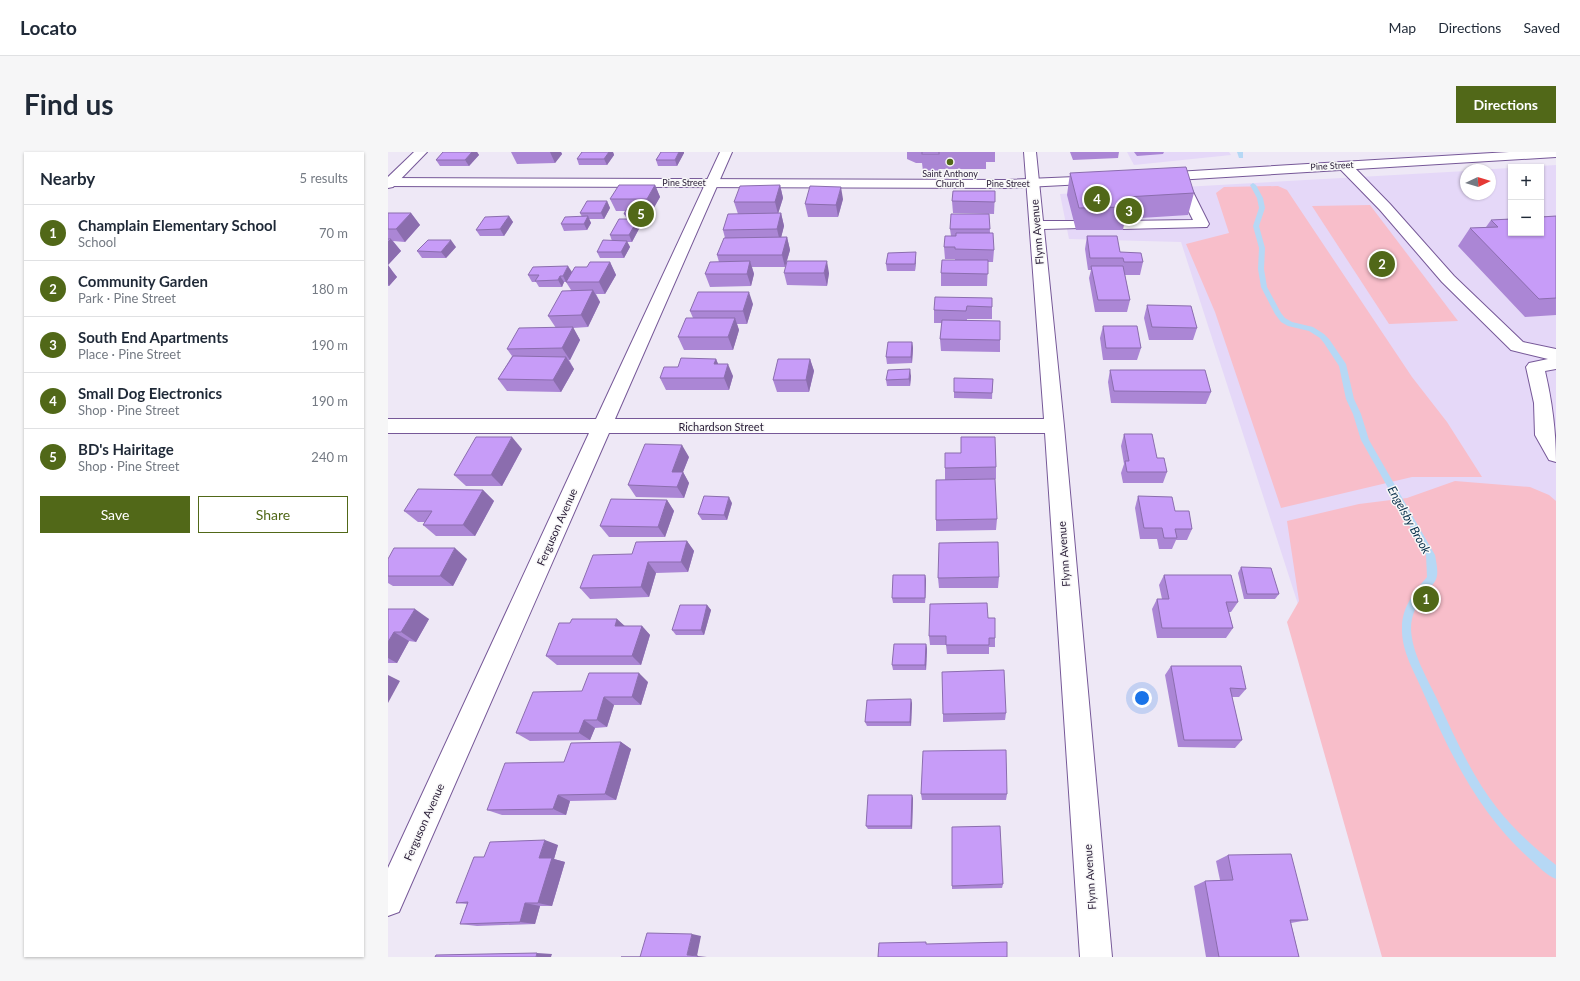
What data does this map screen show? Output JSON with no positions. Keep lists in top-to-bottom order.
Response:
{
  "streets": {
    "street": [
      "Pine Street",
      "Flynn Avenue",
      "Richardson Street",
      "Ferguson Avenue"
    ]
  },
  "crossings": [
    ["Pine Street", "Flynn Avenue"],
    ["Pine Street", "Ferguson Avenue"],
    ["Flynn Avenue", "Richardson Street"],
    ["Richardson Street", "Ferguson Avenue"]
  ],
  "water": ["Engelsby Brook"],
  "places": ["Saint Anthony Church"],
  "north": "right",
  "page": {
    "header": "Locato",
    "nav": ["Map", "Directions", "Saved"],
    "buttons": [
      "Directions",
      ["Save", "Share"]
    ],
    "title": "Find us",
    "heading": ["Nearby", "5 results"],
    "map_buttons": ["+", "−"],
    "pins": [
      "4",
      "3",
      "5",
      "2",
      "1"
    ],
    "list": [
      {
        "mark": "1",
        "name": "Champlain Elementary School",
        "note": "School",
        "value": "70 m"
      },
      {
        "mark": "2",
        "name": "Community Garden",
        "note": "Park · Pine Street",
        "value": "180 m"
      },
      {
        "mark": "3",
        "name": "South End Apartments",
        "note": "Place · Pine Street",
        "value": "190 m"
      },
      {
        "mark": "4",
        "name": "Small Dog Electronics",
        "note": "Shop · Pine Street",
        "value": "190 m"
      },
      {
        "mark": "5",
        "name": "BD's Hairitage",
        "note": "Shop · Pine Street",
        "value": "240 m"
      }
    ]
  }
}
